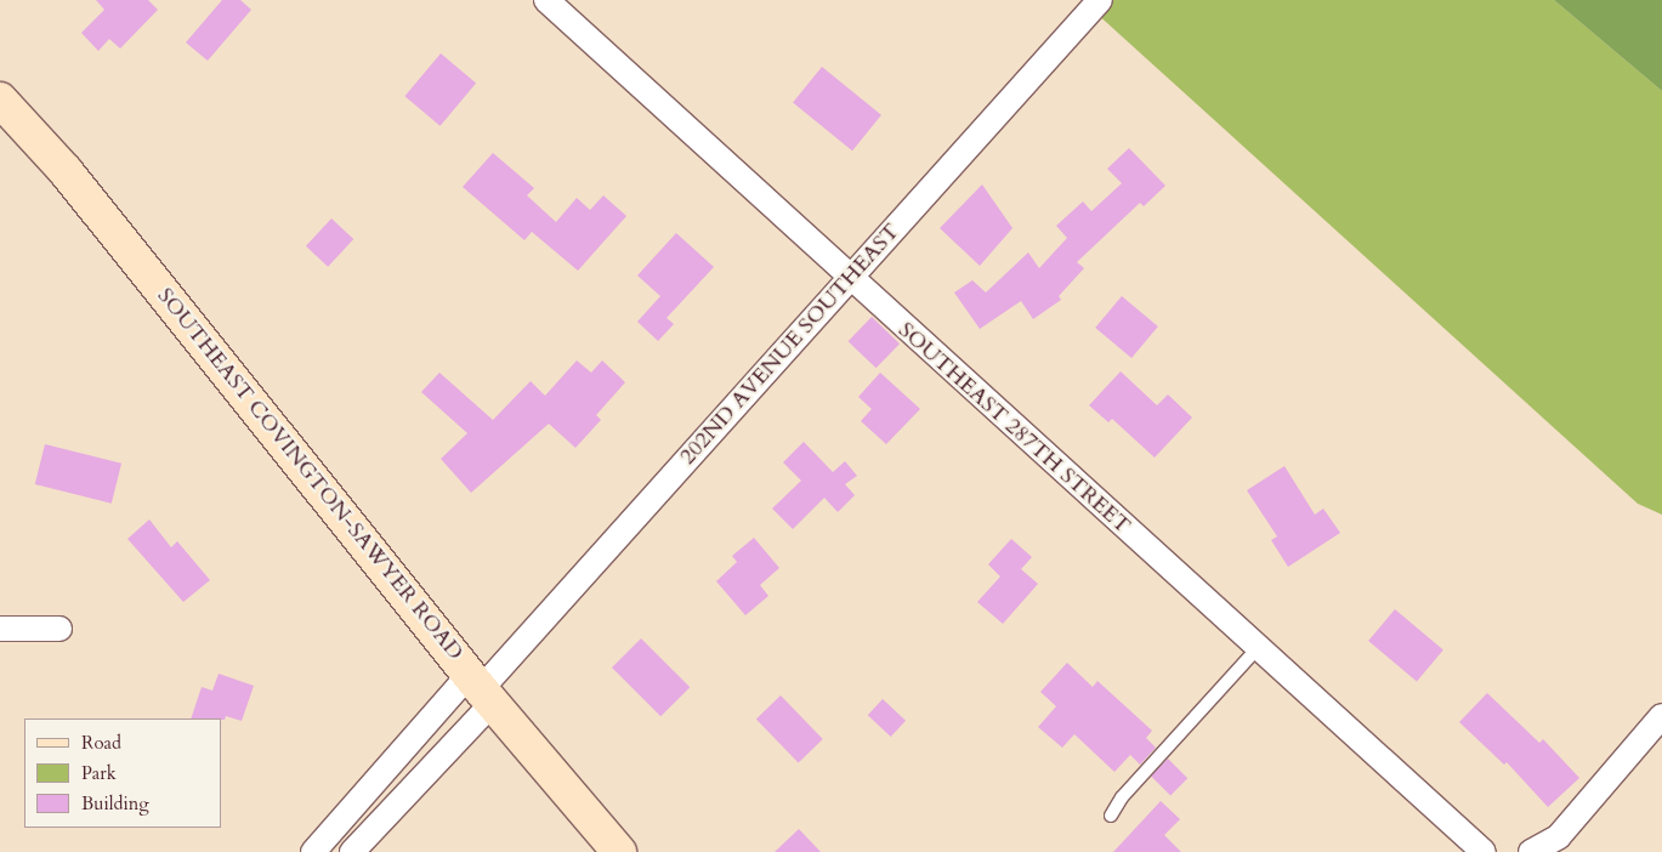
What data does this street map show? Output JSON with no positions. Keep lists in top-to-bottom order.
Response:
{
  "streets": {
    "street": ["202ND AVENUE SOUTHEAST", "SOUTHEAST 287TH STREET", "SOUTHEAST COVINGTON-SAWYER ROAD"]
  },
  "crossings": [
    ["202ND AVENUE SOUTHEAST", "SOUTHEAST 287TH STREET"],
    ["202ND AVENUE SOUTHEAST", "SOUTHEAST COVINGTON-SAWYER ROAD"]
  ],
  "legend": ["Road", "Park", "Building"]
}
